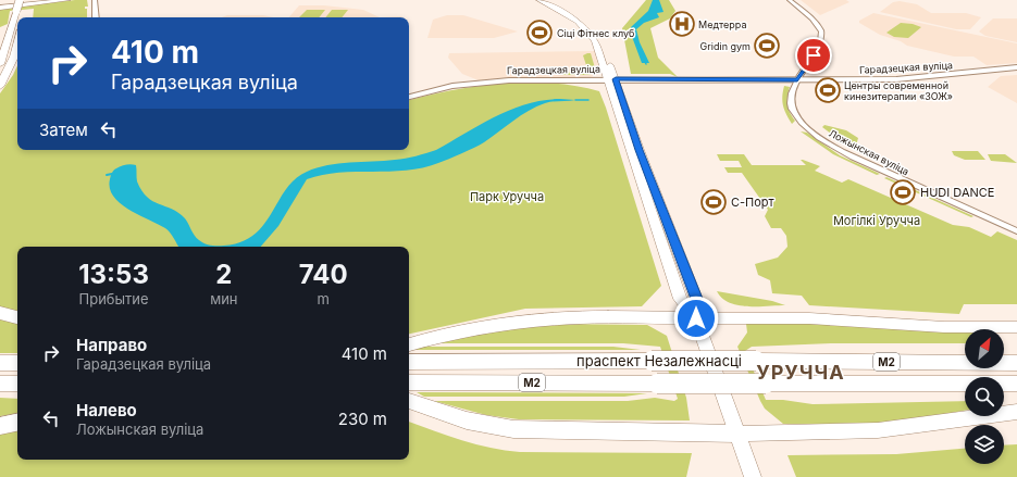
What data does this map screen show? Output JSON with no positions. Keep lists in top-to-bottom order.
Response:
{
  "streets": {
    "highway": ["праспект Незалежнасці", "М2"],
    "street": ["Гарадзецкая вуліца", "Ложынская вуліца"]
  },
  "crossings": [
    ["Гарадзецкая вуліца", "Ложынская вуліца"]
  ],
  "districts": ["УРУЧЧА"],
  "parks": ["Парк Уручча", "Могілкі Уручча"],
  "places": {
    "hospital": ["Медтерра"],
    "sports": [
      "Сіці Фітнес клуб",
      "Gridin gym",
      "Центры современной кинезитерапии «ЗОЖ»",
      "HUDI DANCE",
      "С-Порт"
    ]
  },
  "north": "top right",
  "page": {
    "turn": ["410 m", "Гарадзецкая вуліца"],
    "then": "Затем",
    "eta": [
      "13:53",
      "Прибытие",
      "2",
      "мин",
      "740",
      "m"
    ],
    "list": [
      {
        "name": "Направо",
        "note": "Гарадзецкая вуліца",
        "value": "410 m"
      },
      {
        "name": "Налево",
        "note": "Ложынская вуліца",
        "value": "230 m"
      }
    ]
  }
}
